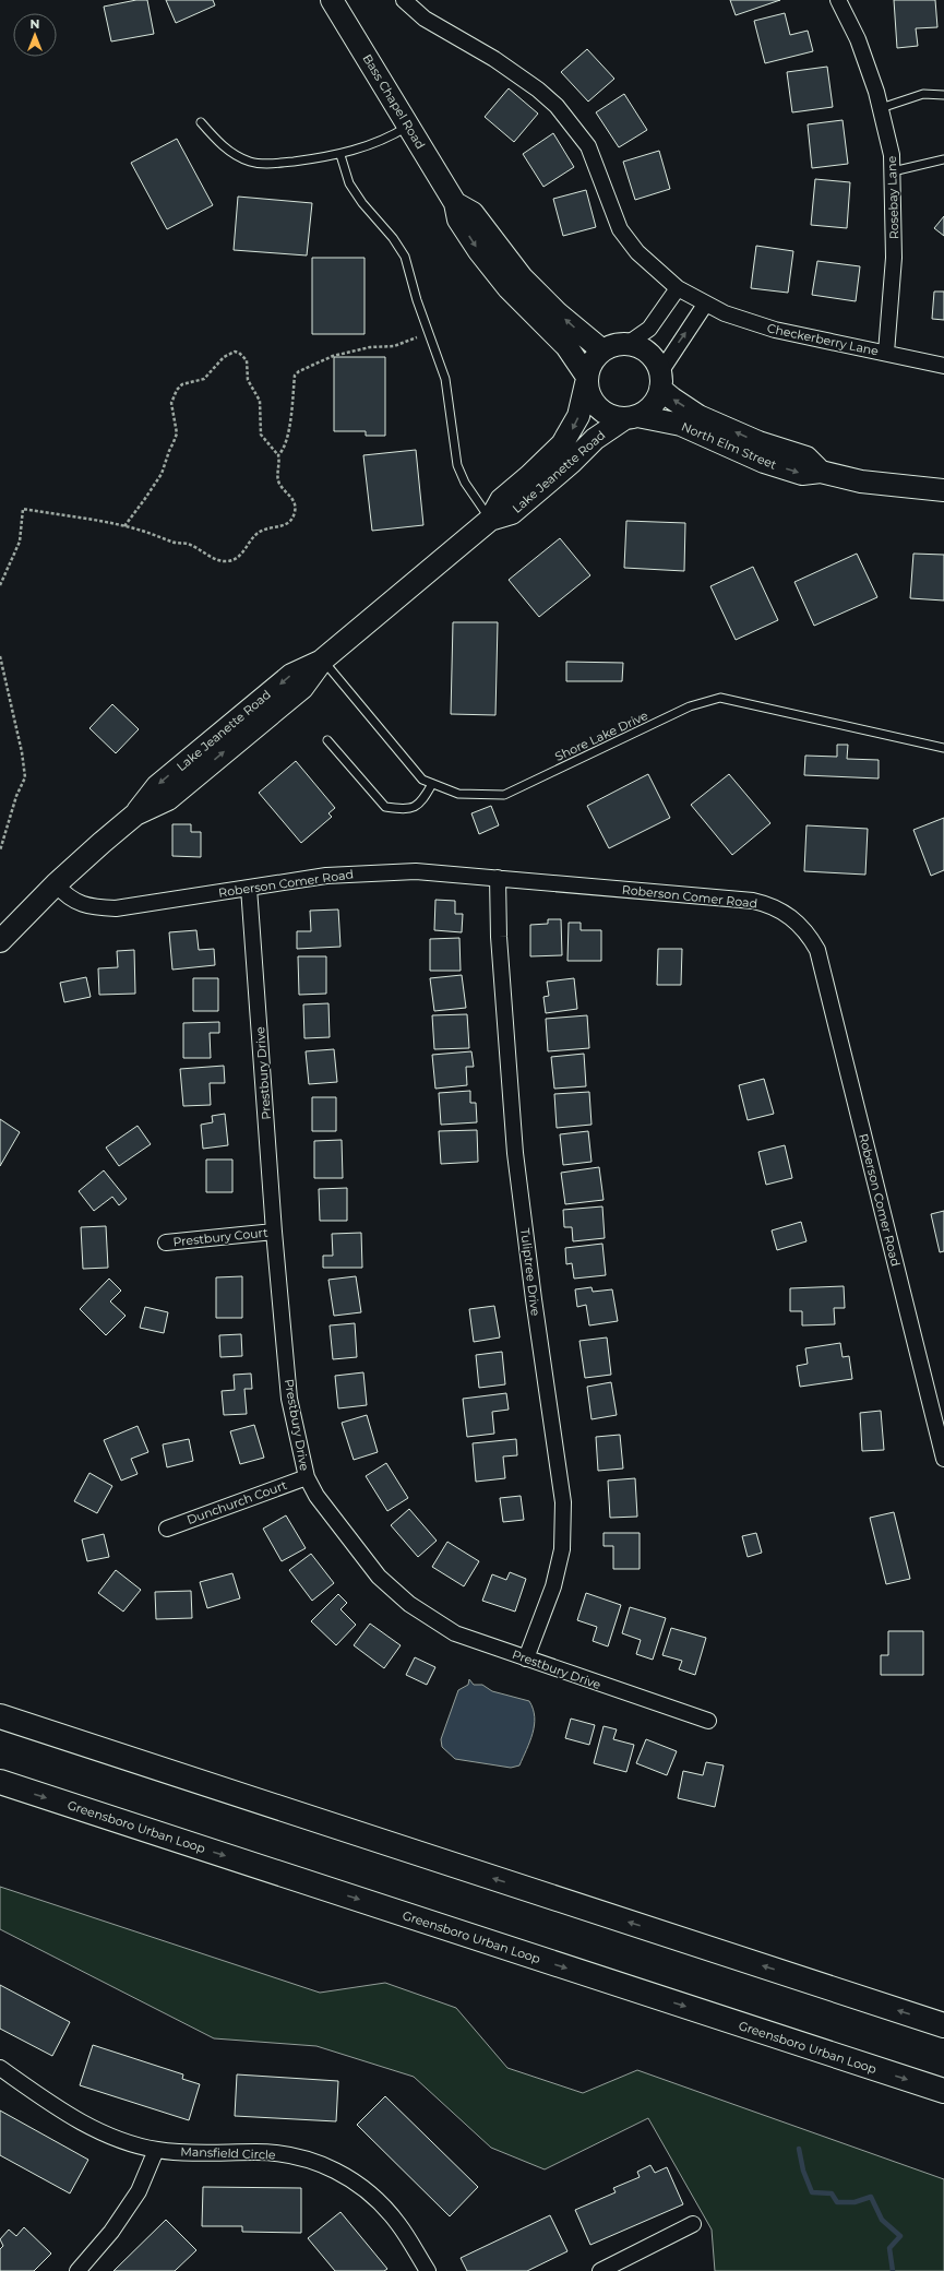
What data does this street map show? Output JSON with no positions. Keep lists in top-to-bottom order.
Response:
{
  "streets": {
    "highway": ["Greensboro Urban Loop"],
    "main road": ["Bass Chapel Road", "North Elm Street", "Lake Jeanette Road"],
    "street": [
      "Rosebay Lane",
      "Checkerberry Lane",
      "Roberson Comer Road",
      "Prestbury Drive",
      "Prestbury Court",
      "Tuliptree Drive",
      "Dunchurch Court",
      "Mansfield Circle"
    ],
    "lane": ["Shore Lake Drive"]
  },
  "crossings": [
    ["Bass Chapel Road", "North Elm Street"],
    ["Bass Chapel Road", "Lake Jeanette Road"],
    ["Rosebay Lane", "Checkerberry Lane"],
    ["North Elm Street", "Lake Jeanette Road"],
    ["Lake Jeanette Road", "Shore Lake Drive"],
    ["Lake Jeanette Road", "Roberson Comer Road"],
    ["Roberson Comer Road", "Prestbury Drive"],
    ["Roberson Comer Road", "Tuliptree Drive"],
    ["Prestbury Drive", "Prestbury Court"],
    ["Prestbury Drive", "Tuliptree Drive"],
    ["Prestbury Drive", "Dunchurch Court"]
  ],
  "north": "top"
}
